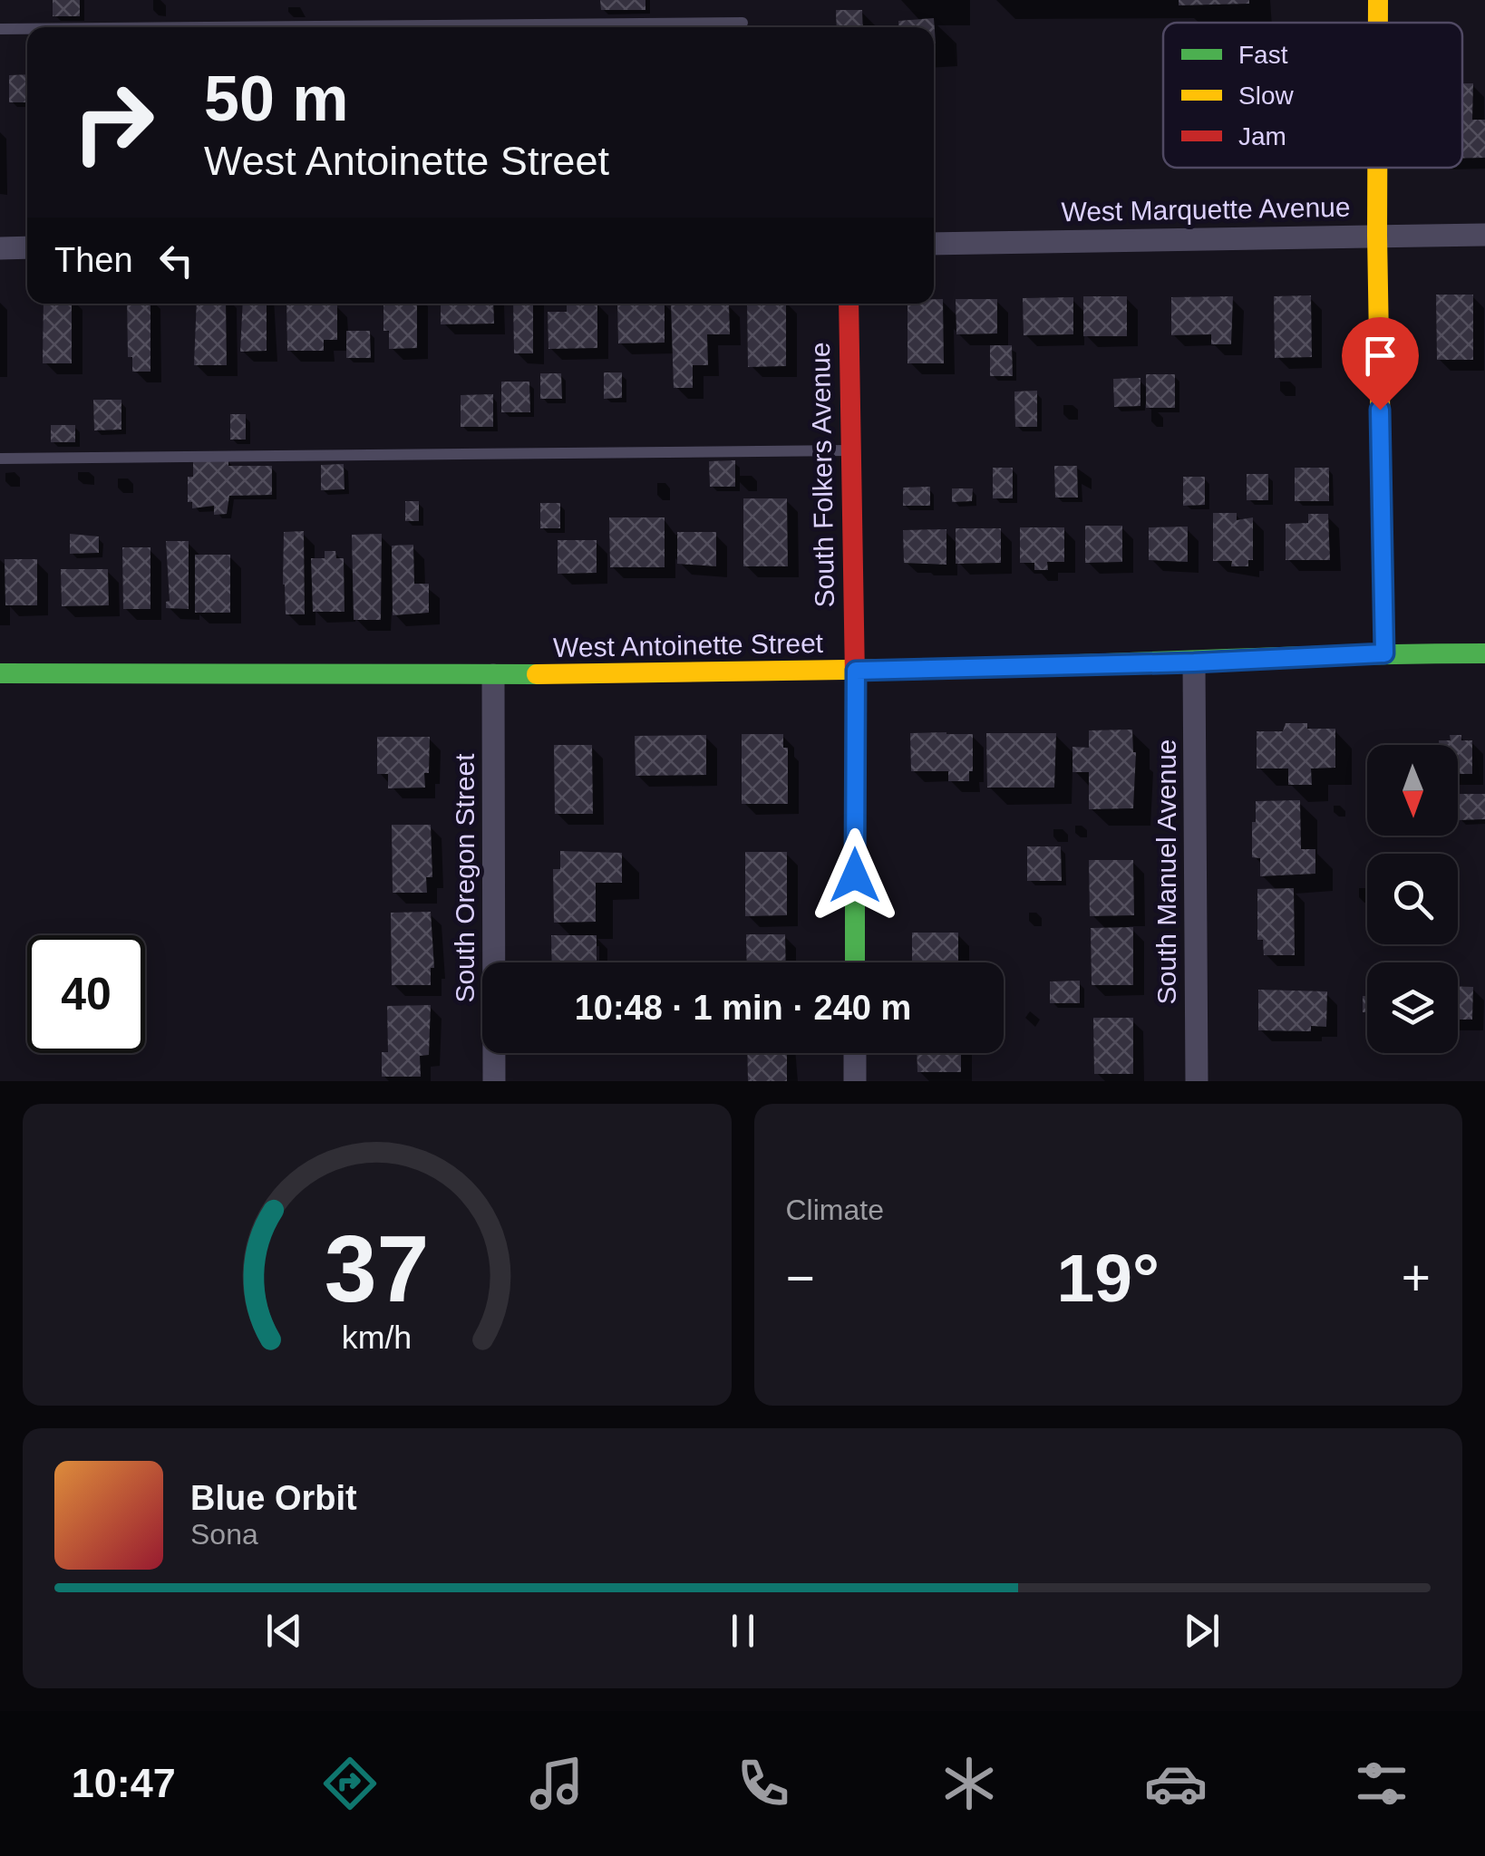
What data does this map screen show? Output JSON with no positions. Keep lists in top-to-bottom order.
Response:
{
  "streets": {
    "street": [
      "West Marquette Avenue",
      "South Folkers Avenue",
      "West Antoinette Street",
      "South Manuel Avenue",
      "South Oregon Street"
    ]
  },
  "crossings": [
    ["South Folkers Avenue", "West Antoinette Street"],
    ["West Antoinette Street", "South Manuel Avenue"],
    ["West Antoinette Street", "South Oregon Street"]
  ],
  "legend": ["Fast", "Slow", "Jam"],
  "north": "bottom",
  "page": {
    "turn": ["50 m", "West Antoinette Street"],
    "then": "Then",
    "limit": "40",
    "trip": "10:48 · 1 min · 240 m",
    "tile": "Climate",
    "heat": ["−", "19°", "+"],
    "song": ["Blue Orbit", "Sona"],
    "tabs": "10:47",
    "gauge": ["37", "km/h"]
  }
}
